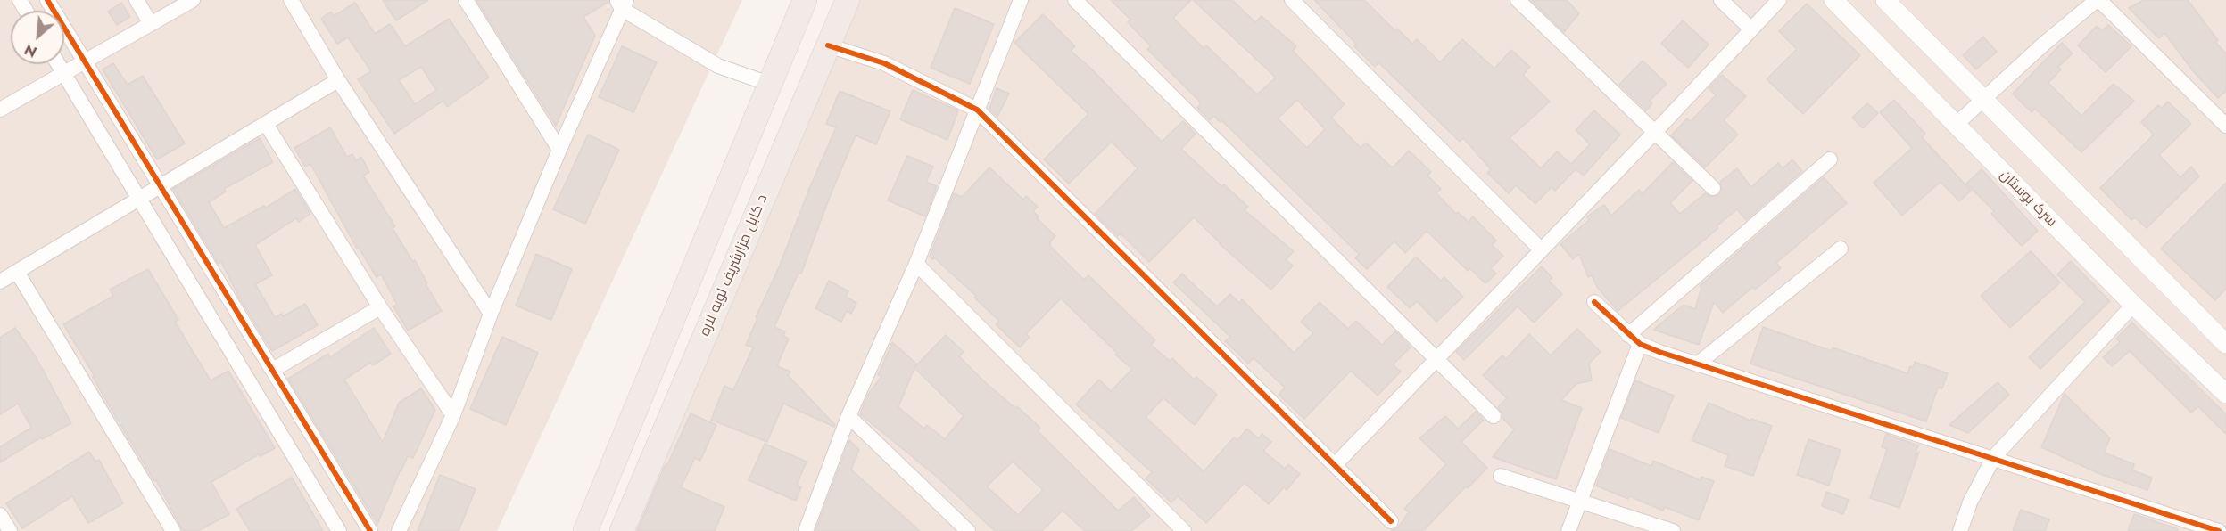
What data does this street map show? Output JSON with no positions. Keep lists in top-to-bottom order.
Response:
{
  "streets": {
    "highway": ["د کابل مزارشریف لویه لاره"],
    "street": ["سرک بوستان"]
  },
  "north": "bottom left"
}
